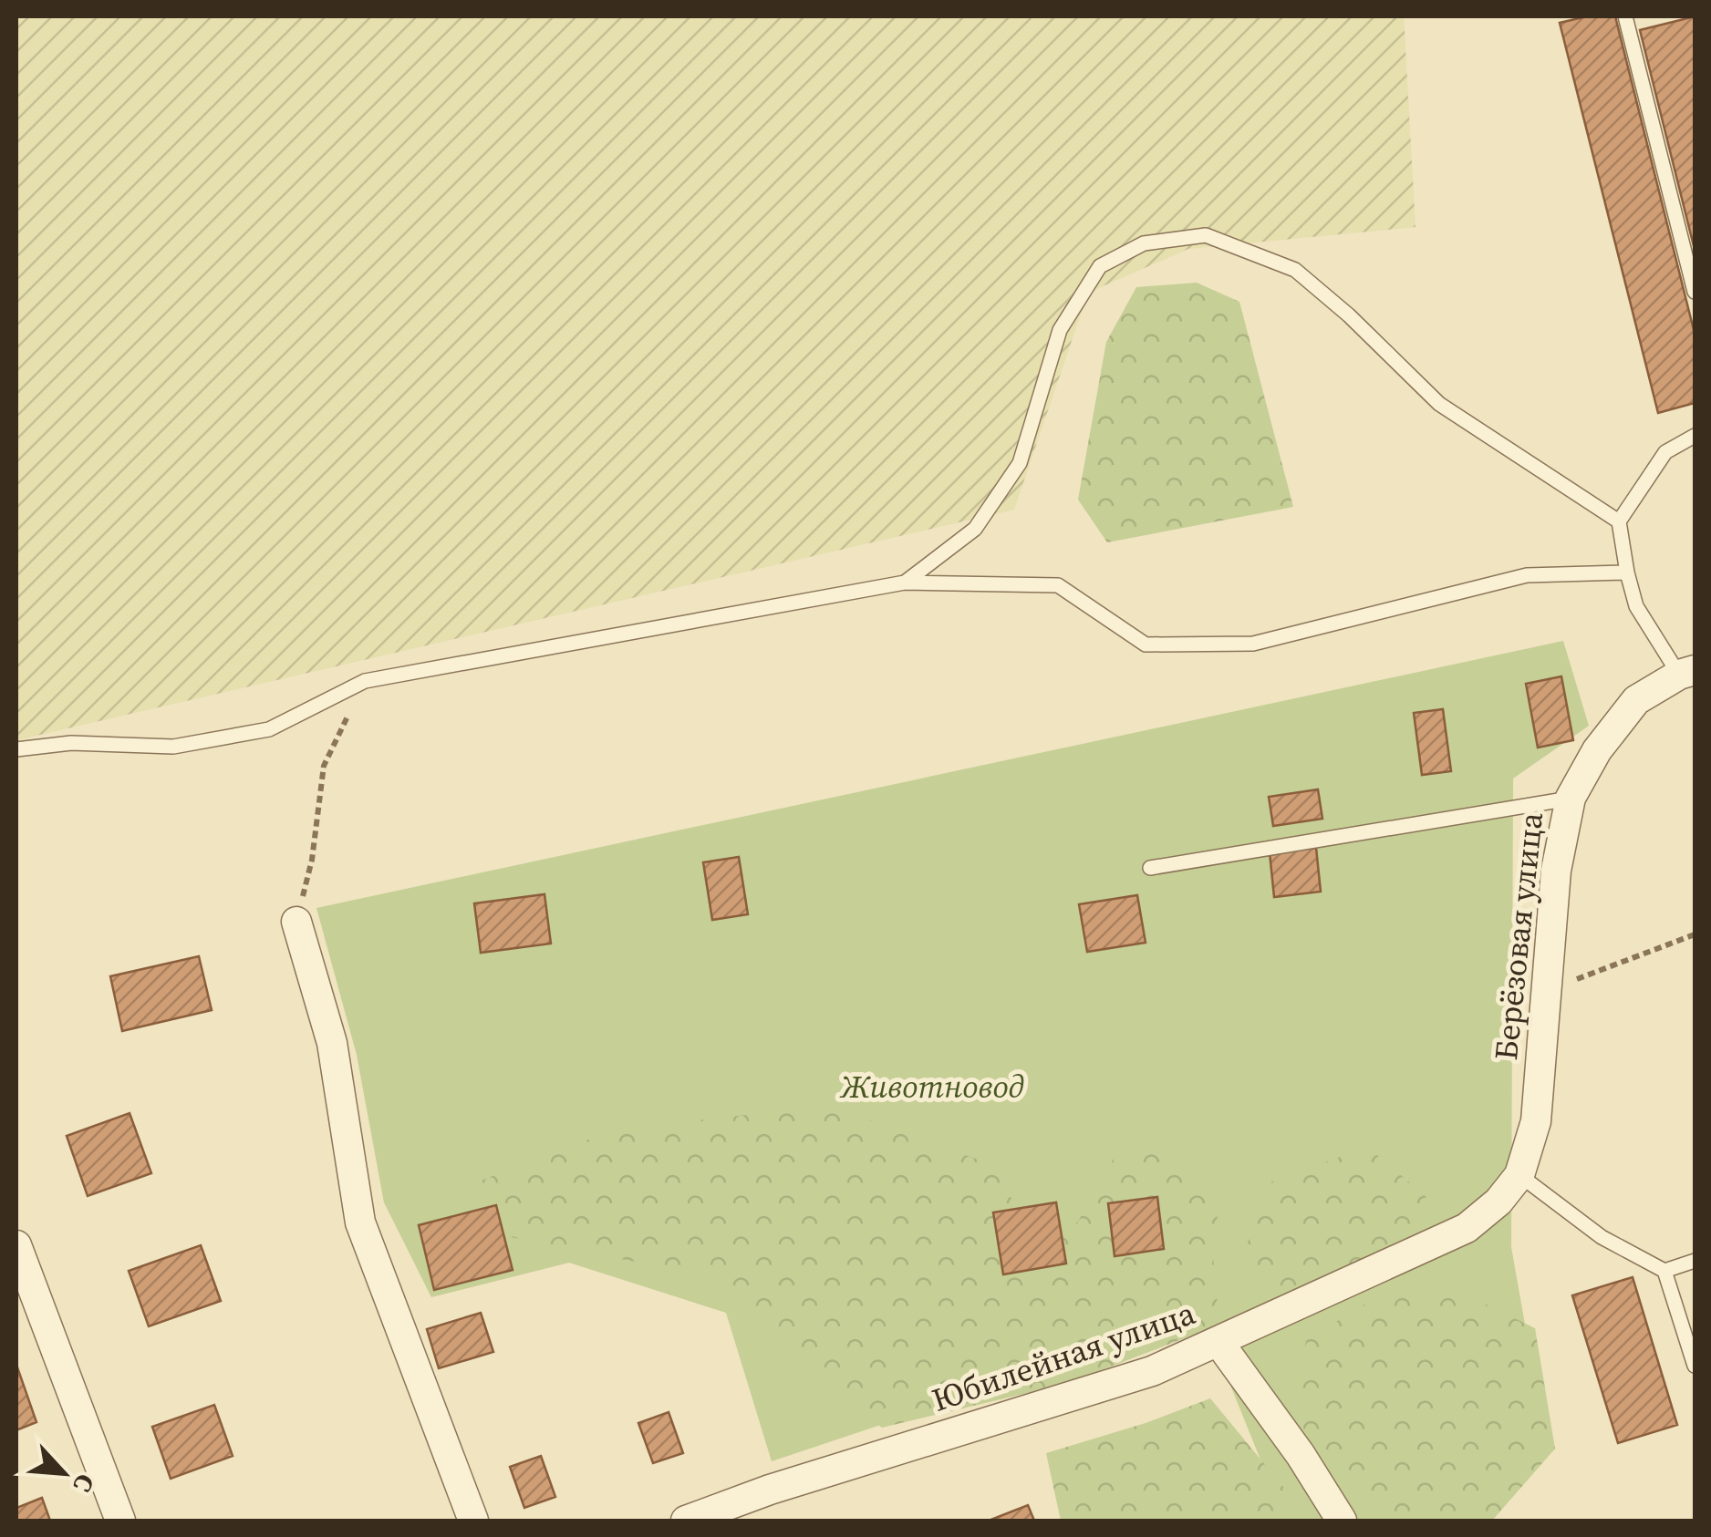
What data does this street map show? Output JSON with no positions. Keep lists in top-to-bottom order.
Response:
{
  "streets": {
    "street": ["Берёзовая улица", "Юбилейная улица"]
  },
  "crossings": [
    ["Берёзовая улица", "Юбилейная улица"]
  ],
  "parks": ["Животновод"],
  "north": "bottom right"
}
